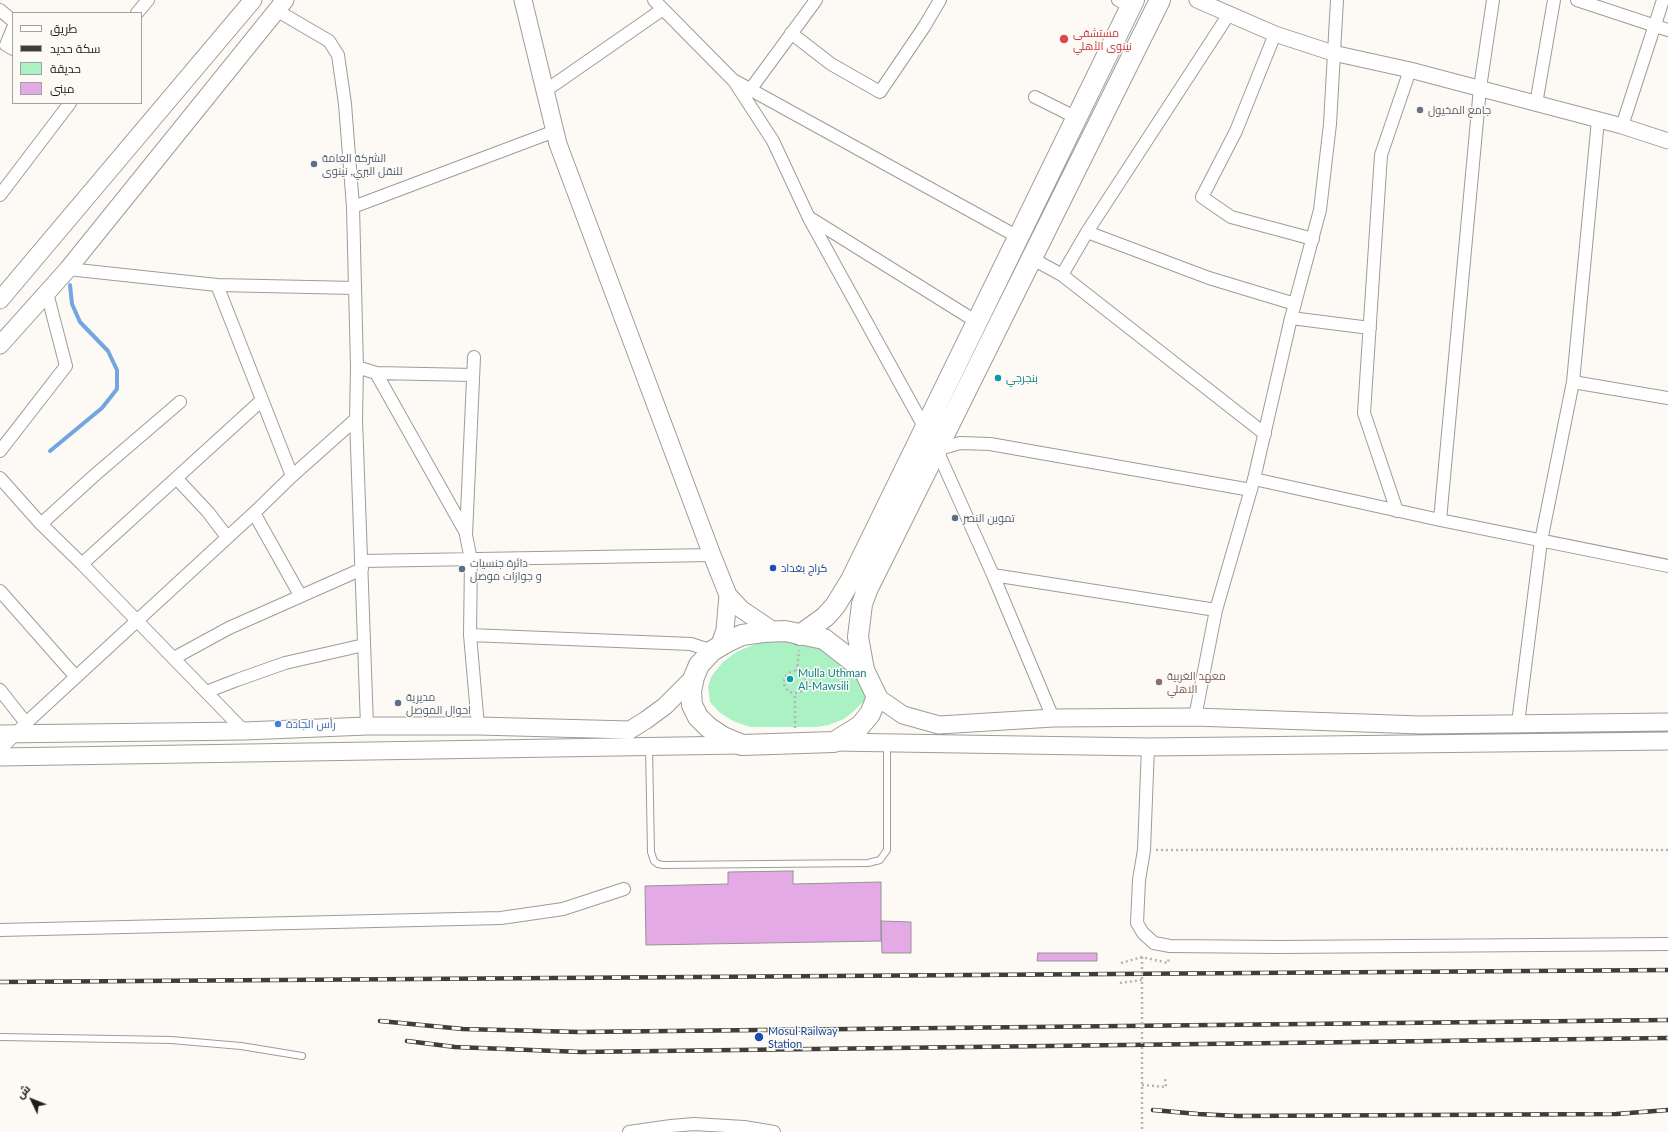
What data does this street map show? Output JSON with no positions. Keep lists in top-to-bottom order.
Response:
{
  "places": [
    "مستشفى نينوى الأهلي",
    "جامع المخيول",
    "الشركة العامة للنقل البري, نينوى",
    "بنجرجي",
    "تموين النصر",
    "كراج بغداد",
    "دائرة جنسيات و جوازات موصل",
    "Mulla Uthman Al-Mawsili",
    "معهد الغربية الاهلي",
    "مديرية احوال الموصل",
    "رأس الجادة",
    "Mosul Railway Station"
  ],
  "legend": [
    "طريق",
    "سكة حديد",
    "حديقة",
    "مبنى"
  ],
  "north": "top left"
}
